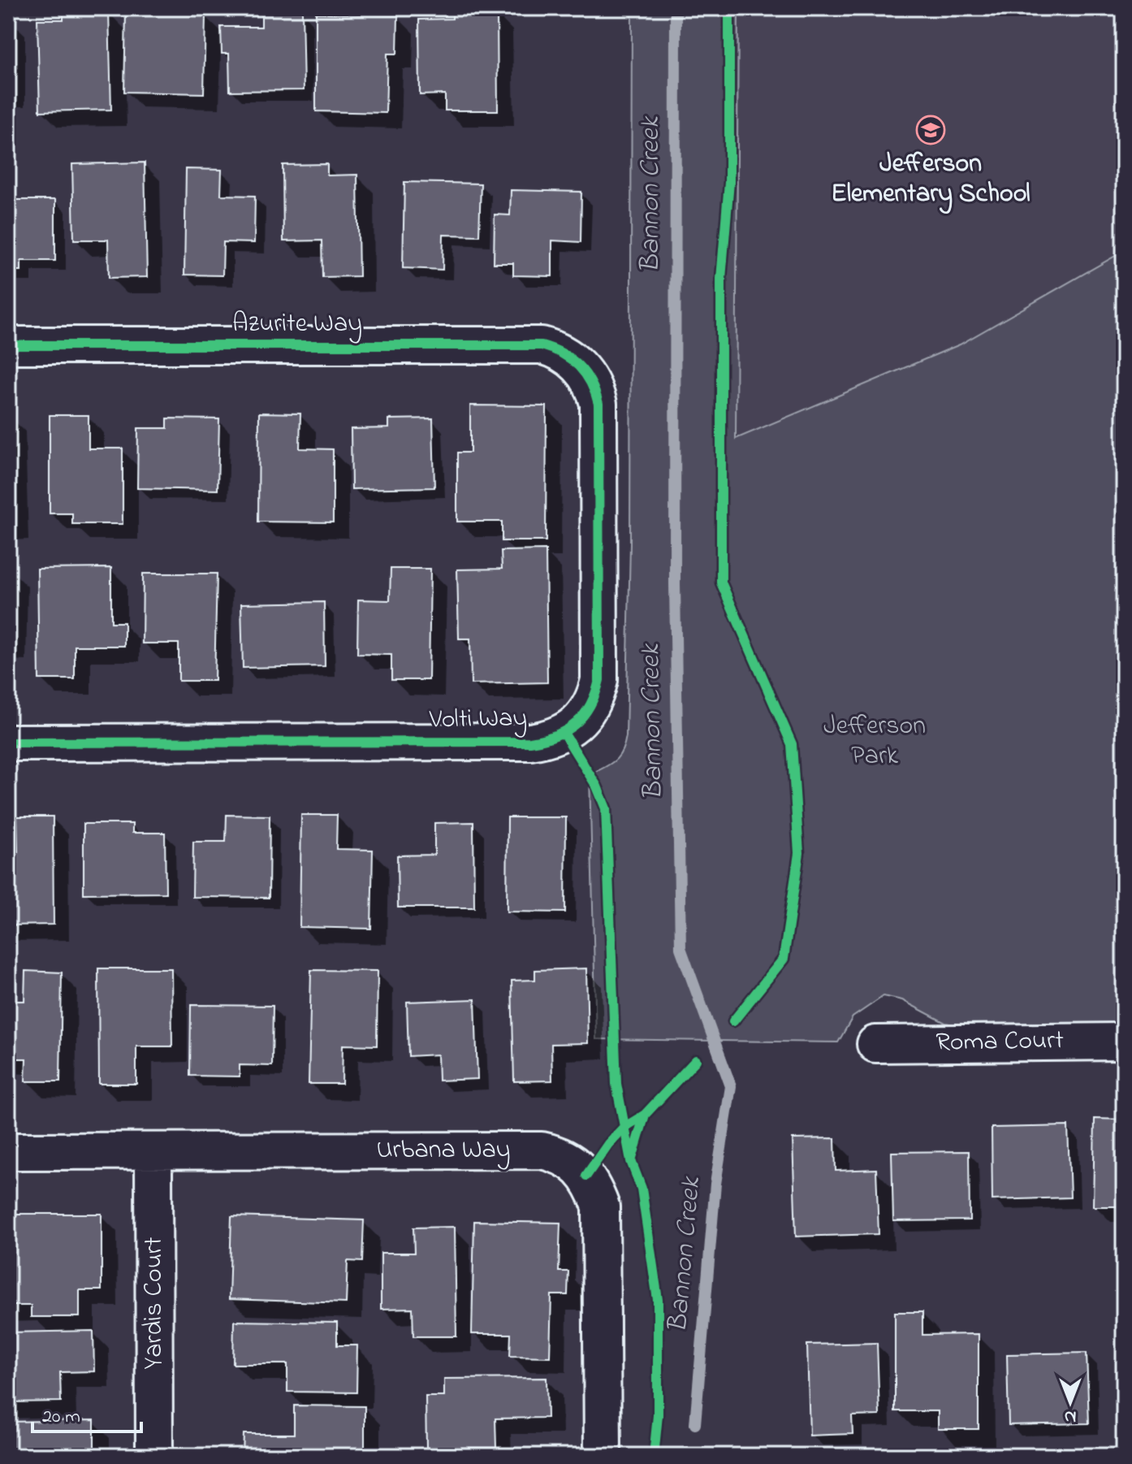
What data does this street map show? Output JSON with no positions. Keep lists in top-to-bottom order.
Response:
{
  "streets": {
    "street": [
      "Azurite Way",
      "Volti Way",
      "Roma Court",
      "Urbana Way",
      "Yardis Court"
    ]
  },
  "crossings": [
    ["Azurite Way", "Volti Way"],
    ["Urbana Way", "Yardis Court"]
  ],
  "water": ["Bannon Creek"],
  "parks": ["Jefferson Park"],
  "places": {
    "school or university": ["Jefferson Elementary School"]
  },
  "scale_bar": "20 m",
  "north": "bottom"
}
